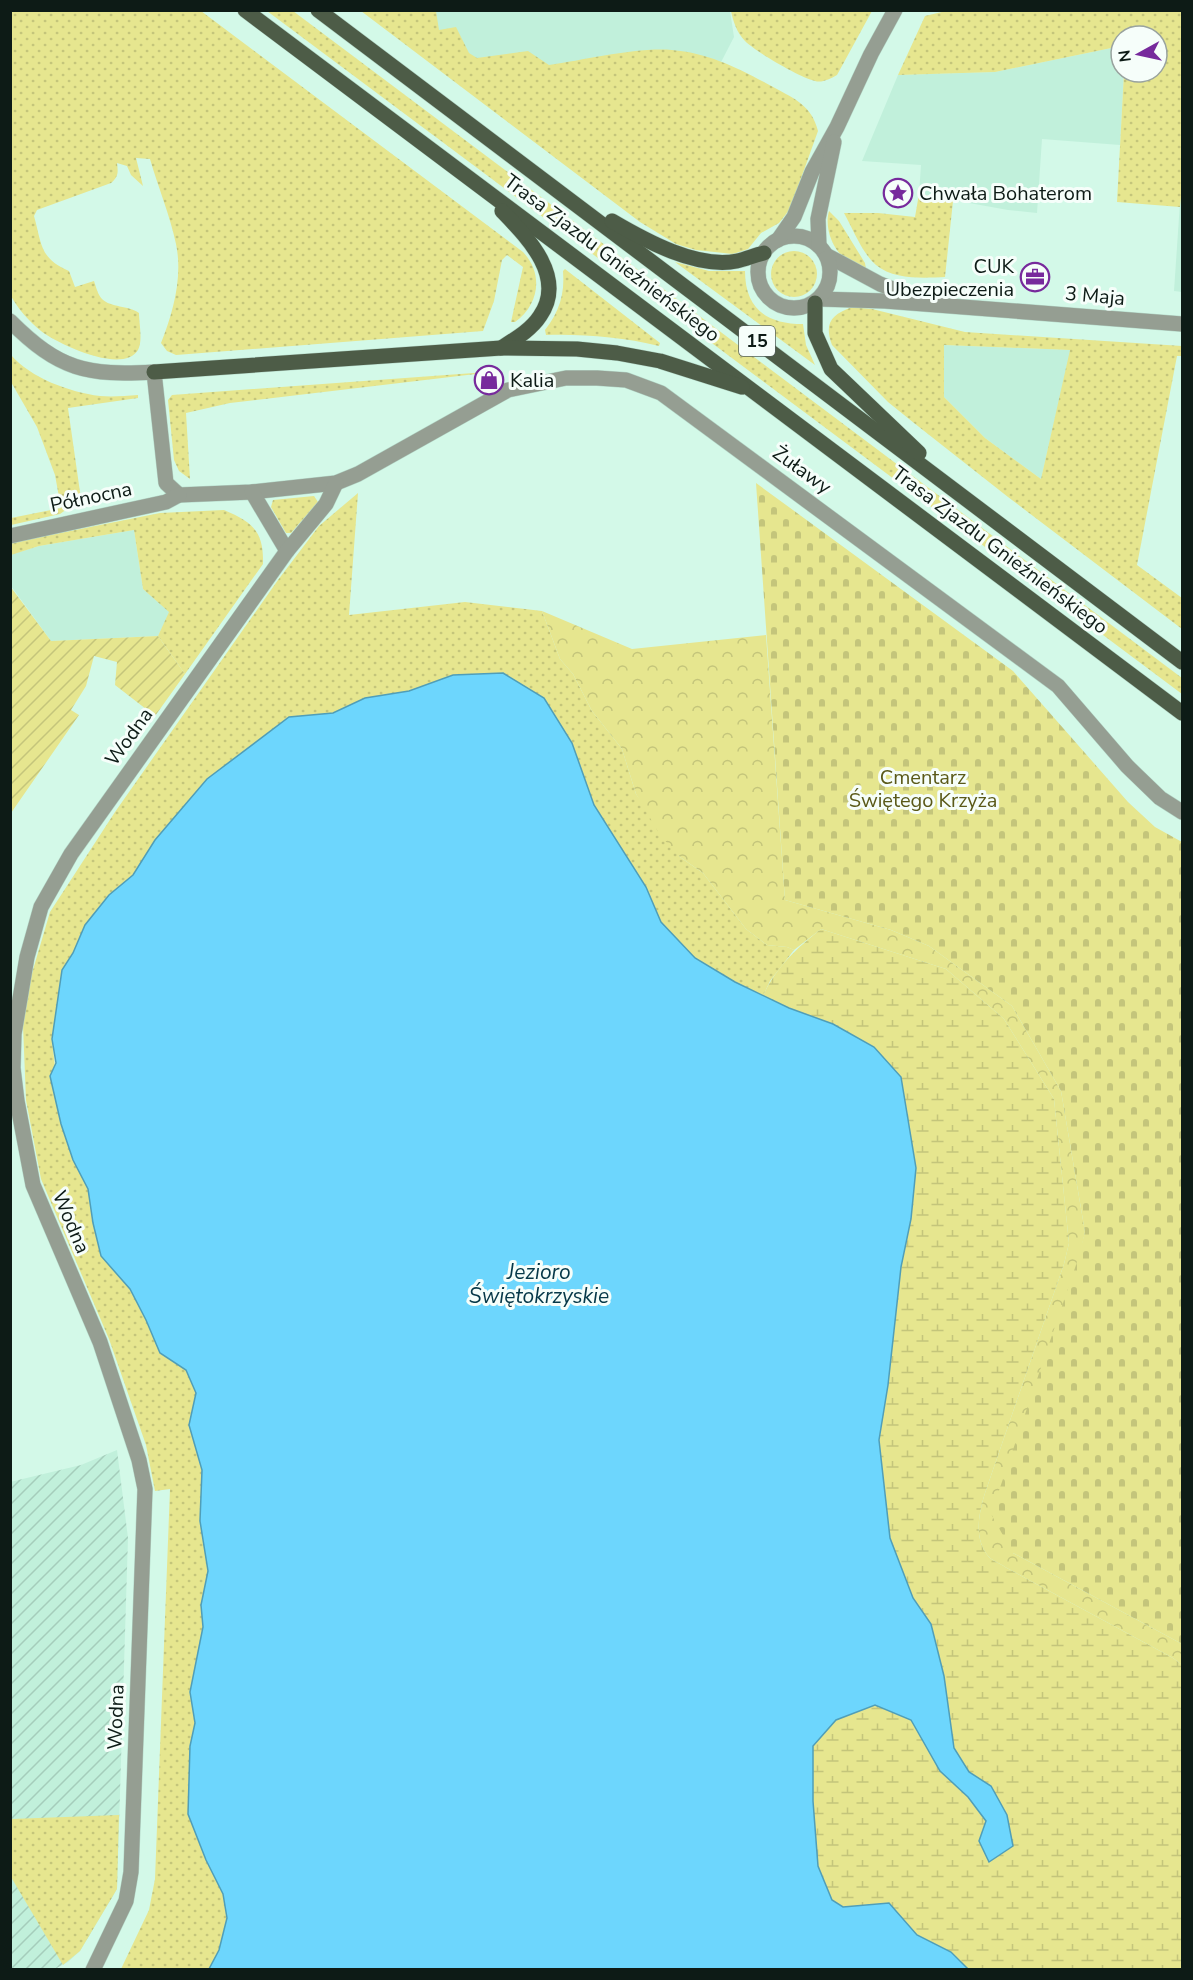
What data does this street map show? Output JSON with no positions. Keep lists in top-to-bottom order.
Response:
{
  "streets": {
    "main road": ["Trasa Zjazdu Gnieźnieńskiego", "15"],
    "street": [
      "3 Maja",
      "Żuławy",
      "Północna",
      "Wodna"
    ]
  },
  "crossings": [
    ["Żuławy", "Północna"],
    ["Żuławy", "Wodna"]
  ],
  "water": ["Jezioro Świętokrzyskie"],
  "parks": ["Cmentarz Świętego Krzyża"],
  "places": {
    "place": ["Chwała Bohaterom"],
    "office": ["CUK Ubezpieczenia"],
    "shop": ["Kalia"]
  },
  "north": "left"
}
